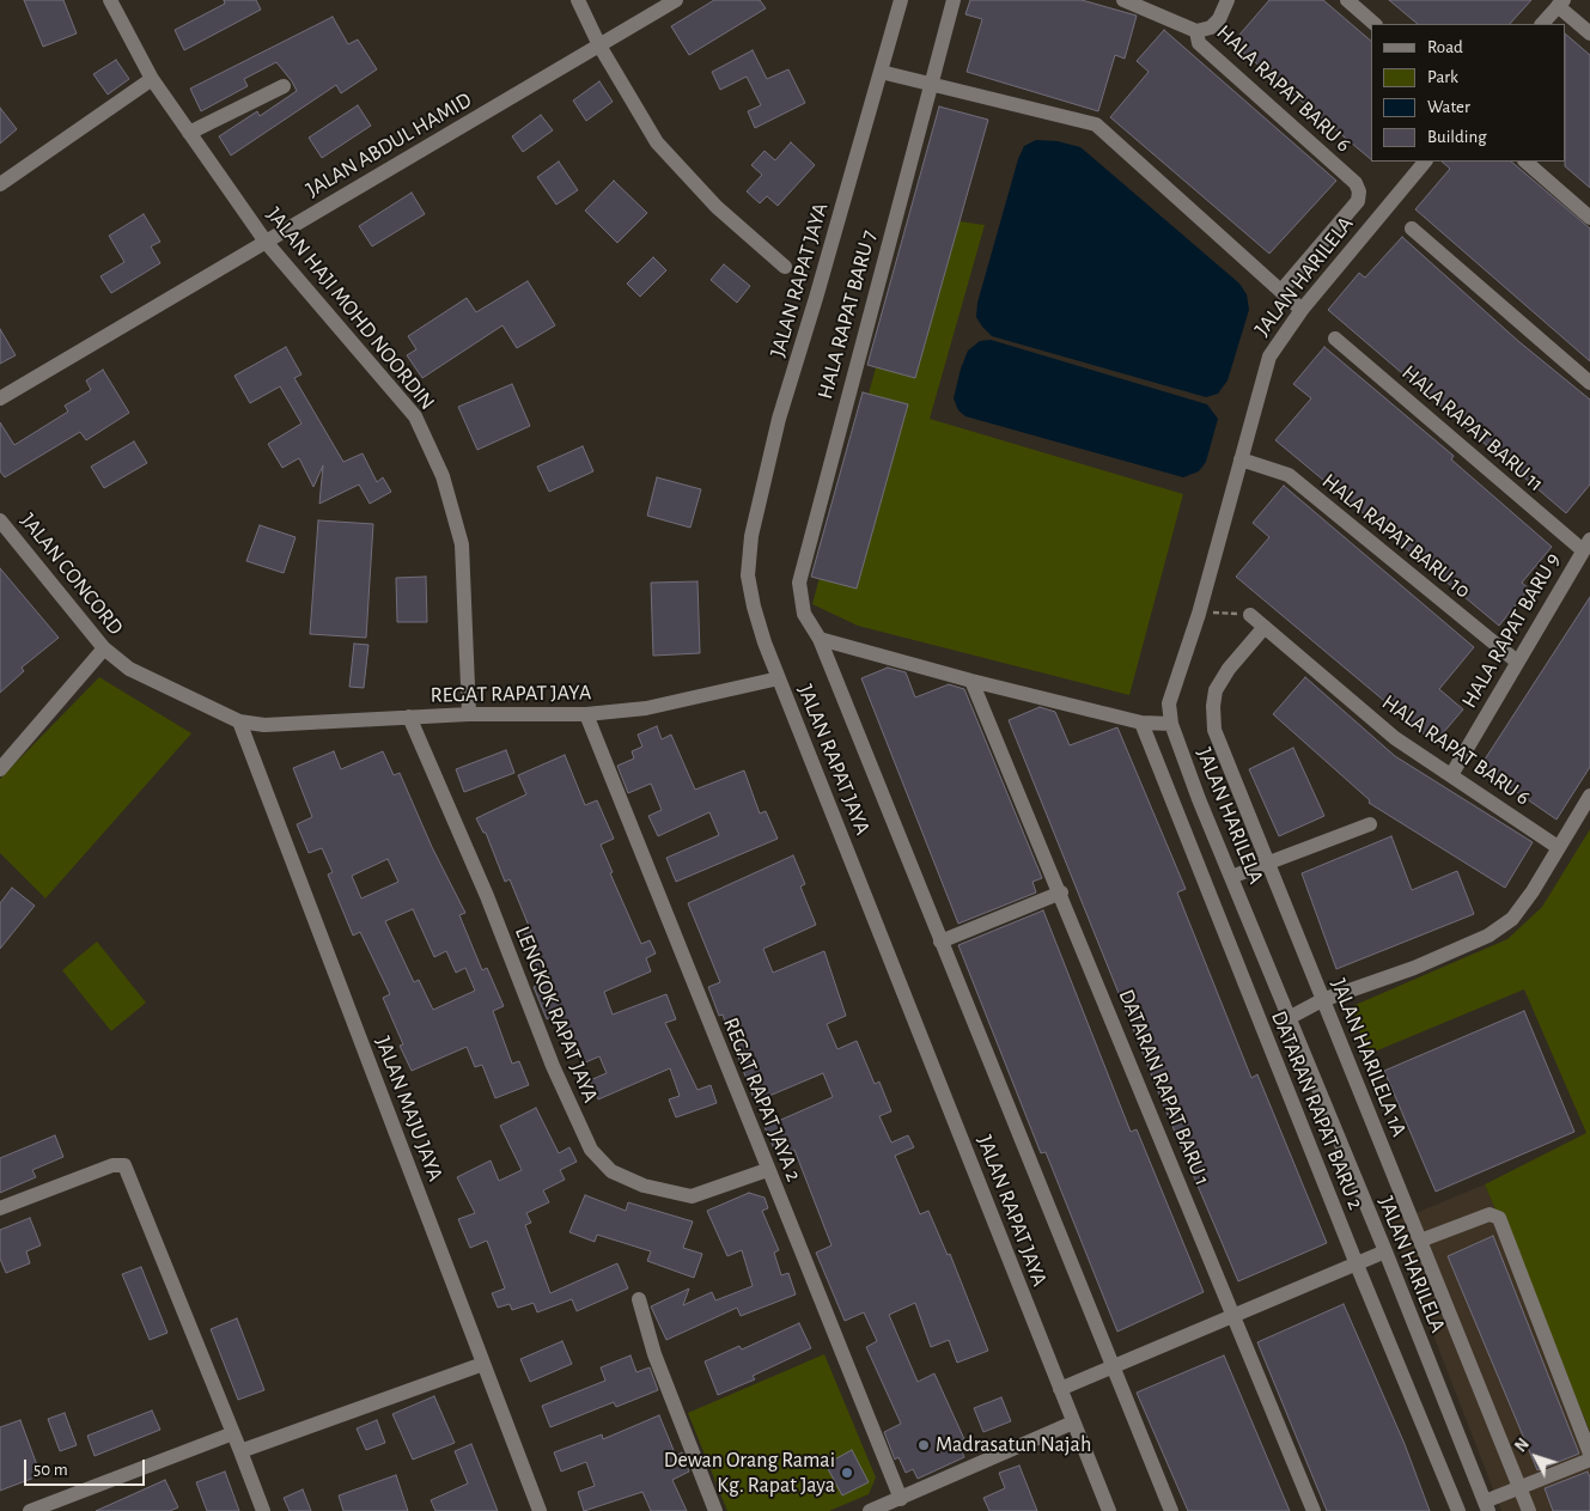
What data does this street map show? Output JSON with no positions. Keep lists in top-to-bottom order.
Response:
{
  "streets": {
    "street": [
      "HALA RAPAT BARU 6",
      "JALAN ABDUL HAMID",
      "JALAN HARILELA",
      "JALAN RAPAT JAYA",
      "JALAN HAJI MOHD NOORDIN",
      "HALA RAPAT BARU 7",
      "HALA RAPAT BARU 11",
      "HALA RAPAT BARU 10",
      "JALAN CONCORD",
      "HALA RAPAT BARU 9",
      "REGAT RAPAT JAYA",
      "LENGKOK RAPAT JAYA",
      "JALAN HARILELA 1A",
      "DATARAN RAPAT BARU 1",
      "REGAT RAPAT JAYA 2",
      "JALAN MAJU JAYA",
      "DATARAN RAPAT BARU 2"
    ]
  },
  "crossings": [
    ["HALA RAPAT BARU 6", "HALA RAPAT BARU 9"],
    ["HALA RAPAT BARU 6", "JALAN HARILELA 1A"],
    ["JALAN ABDUL HAMID", "JALAN HAJI MOHD NOORDIN"],
    ["JALAN HARILELA", "HALA RAPAT BARU 10"],
    ["JALAN RAPAT JAYA", "HALA RAPAT BARU 7"],
    ["JALAN RAPAT JAYA", "REGAT RAPAT JAYA"],
    ["JALAN HAJI MOHD NOORDIN", "REGAT RAPAT JAYA"],
    ["HALA RAPAT BARU 11", "HALA RAPAT BARU 9"],
    ["HALA RAPAT BARU 10", "HALA RAPAT BARU 9"],
    ["JALAN CONCORD", "REGAT RAPAT JAYA"],
    ["JALAN CONCORD", "JALAN MAJU JAYA"],
    ["REGAT RAPAT JAYA", "LENGKOK RAPAT JAYA"],
    ["REGAT RAPAT JAYA", "REGAT RAPAT JAYA 2"],
    ["REGAT RAPAT JAYA", "JALAN MAJU JAYA"],
    ["LENGKOK RAPAT JAYA", "REGAT RAPAT JAYA 2"]
  ],
  "places": ["Madrasatun Najah", "Dewan Orang Ramai Kg. Rapat Jaya"],
  "legend": [
    "Road",
    "Park",
    "Water",
    "Building"
  ],
  "scale_bar": "50 m",
  "north": "top left"
}
